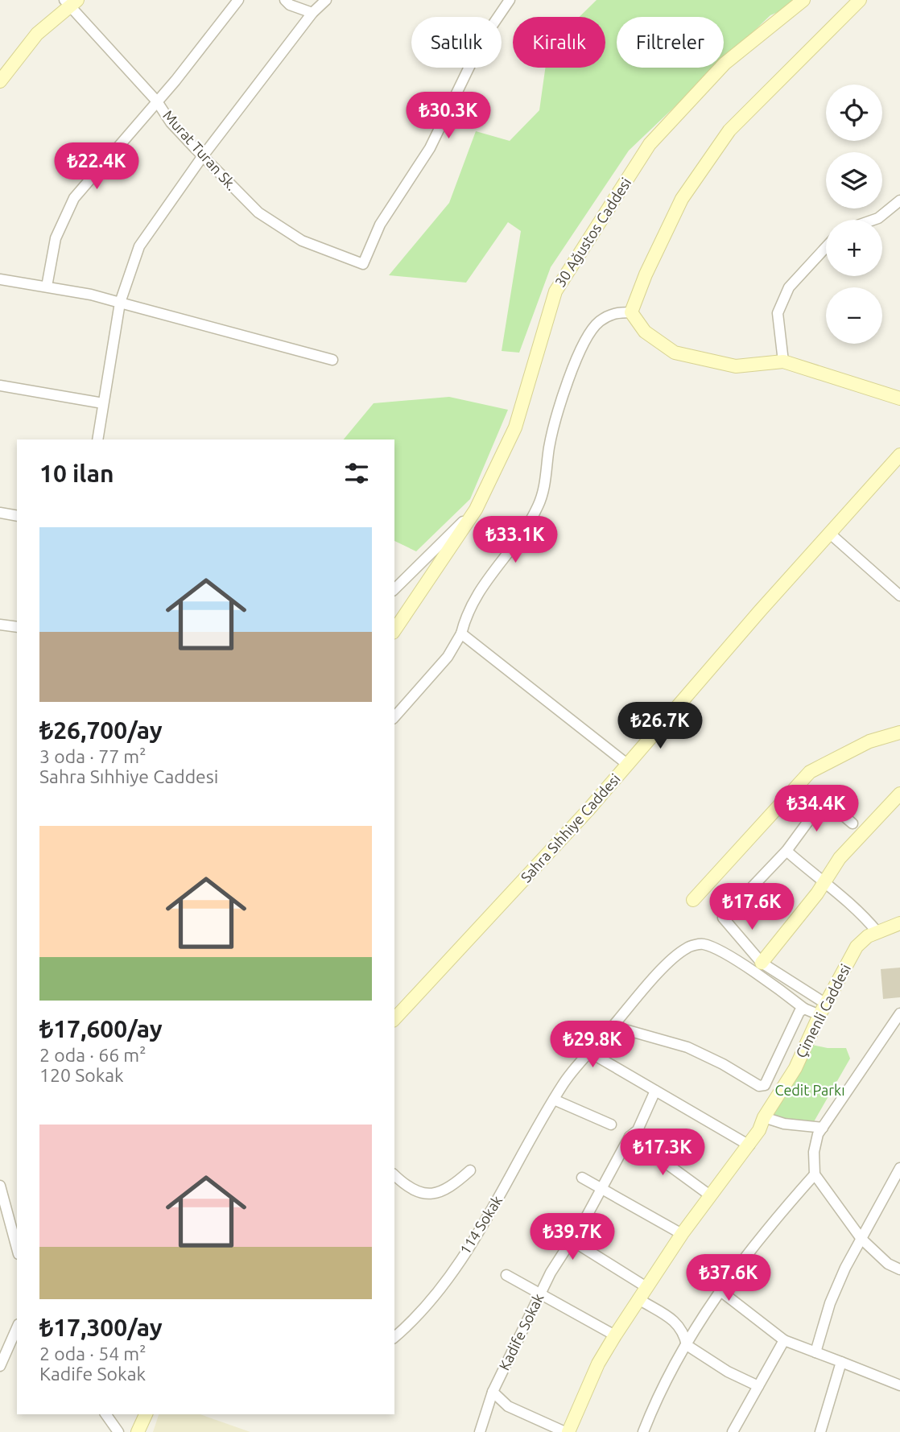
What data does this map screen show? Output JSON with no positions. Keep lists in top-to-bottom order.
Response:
{
  "streets": {
    "street": [
      "Murat Turan Sk.",
      "30 Ağustos Caddesi",
      "Sahra Sıhhiye Caddesi",
      "Çimenli Caddesi",
      "114 Sokak",
      "Kadife Sokak"
    ]
  },
  "crossings": [
    ["Çimenli Caddesi", "114 Sokak"]
  ],
  "parks": ["Cedit Parkı"],
  "page": {
    "chip": ["Satılık", "Kiralık", "Filtreler"],
    "map_buttons": ["+", "−"],
    "price": [
      "₺30.3K",
      "₺22.4K",
      "₺33.1K",
      "₺26.7K",
      "₺34.4K",
      "₺17.6K",
      "₺29.8K",
      "₺17.3K",
      "₺39.7K",
      "₺37.6K"
    ],
    "heading": "10 ilan",
    "list": [
      {
        "name": "₺26,700/ay",
        "note": "3 oda · 77 m² · Sahra Sıhhiye Caddesi"
      },
      {
        "name": "₺17,600/ay",
        "note": "2 oda · 66 m² · 120 Sokak"
      },
      {
        "name": "₺17,300/ay",
        "note": "2 oda · 54 m² · Kadife Sokak"
      }
    ]
  }
}
